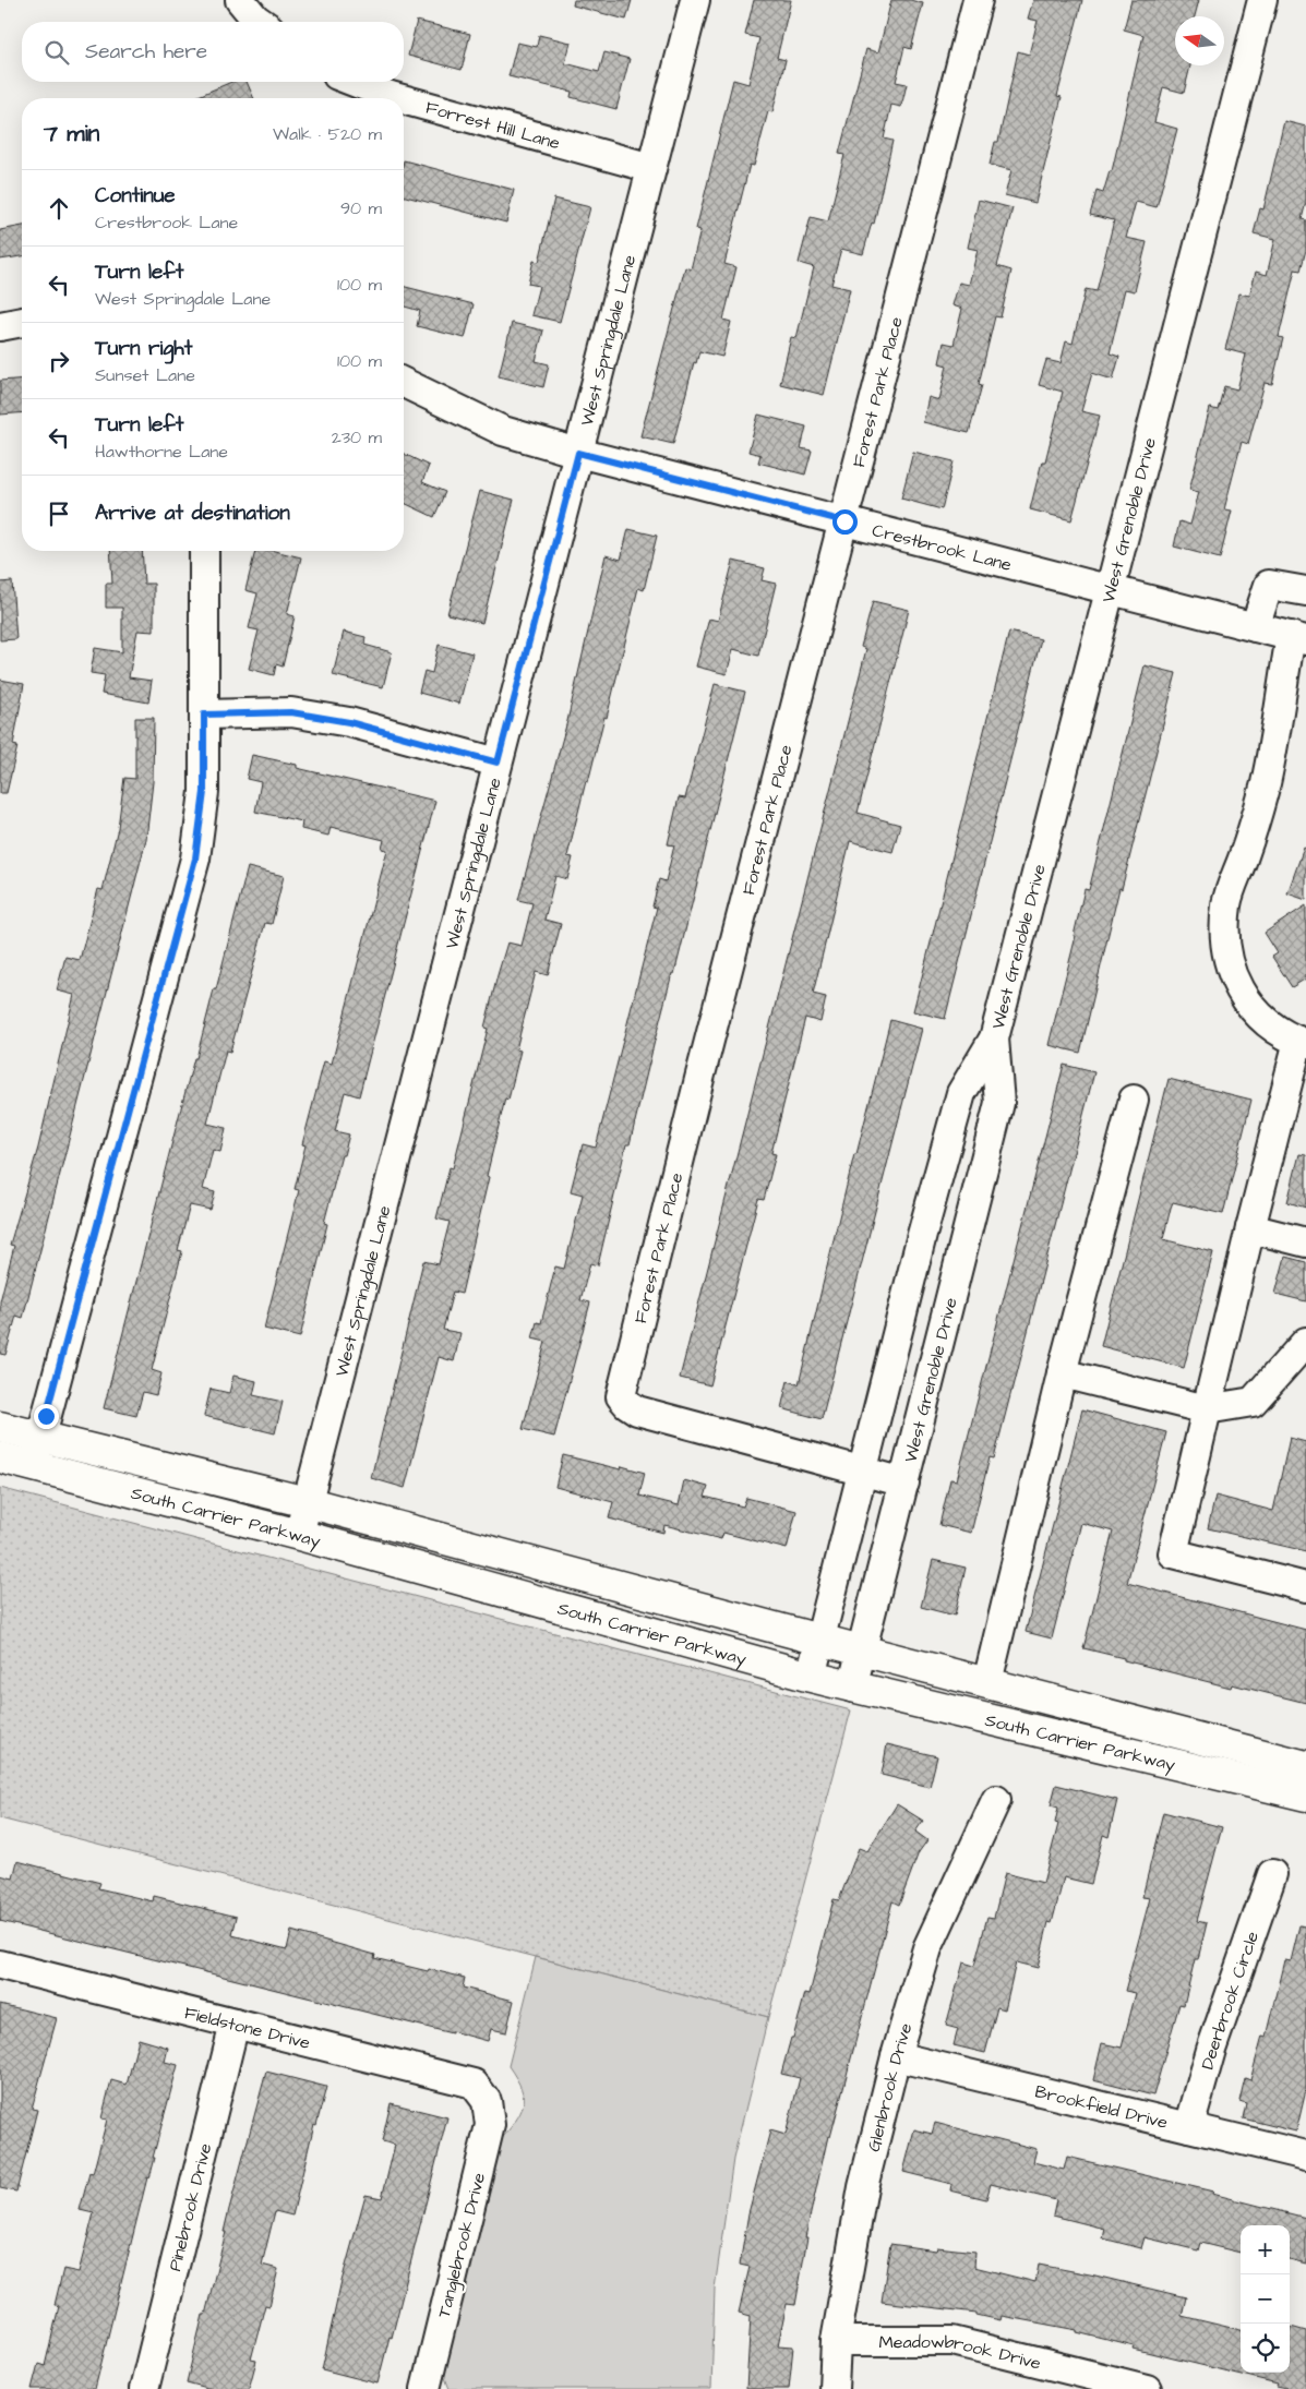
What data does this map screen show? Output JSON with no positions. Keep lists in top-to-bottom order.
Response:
{
  "streets": {
    "main road": ["South Carrier Parkway"],
    "street": [
      "Forrest Hill Lane",
      "West Springdale Lane",
      "Forest Park Place",
      "West Grenoble Drive",
      "Crestbrook Lane",
      "Deerbrook Circle",
      "Fieldstone Drive",
      "Glenbrook Drive",
      "Brookfield Drive",
      "Pinebrook Drive",
      "Tanglebrook Drive",
      "Meadowbrook Drive"
    ]
  },
  "crossings": [
    ["Forrest Hill Lane", "West Springdale Lane"],
    ["West Springdale Lane", "Crestbrook Lane"],
    ["West Springdale Lane", "South Carrier Parkway"],
    ["Forest Park Place", "West Grenoble Drive"],
    ["Forest Park Place", "Crestbrook Lane"],
    ["West Grenoble Drive", "Crestbrook Lane"],
    ["West Grenoble Drive", "South Carrier Parkway"],
    ["Deerbrook Circle", "Brookfield Drive"],
    ["Fieldstone Drive", "Pinebrook Drive"],
    ["Fieldstone Drive", "Tanglebrook Drive"],
    ["Glenbrook Drive", "Brookfield Drive"],
    ["Glenbrook Drive", "Meadowbrook Drive"]
  ],
  "north": "left",
  "page": {
    "search": "Search here",
    "heading": ["7 min", "Walk · 520 m"],
    "list": [
      ["Continue", "Crestbrook Lane", "90 m"],
      ["Turn left", "West Springdale Lane", "100 m"],
      ["Turn right", "Sunset Lane", "100 m"],
      ["Turn left", "Hawthorne Lane", "230 m"],
      "Arrive at destination"
    ],
    "map_buttons": ["+", "−"]
  }
}
